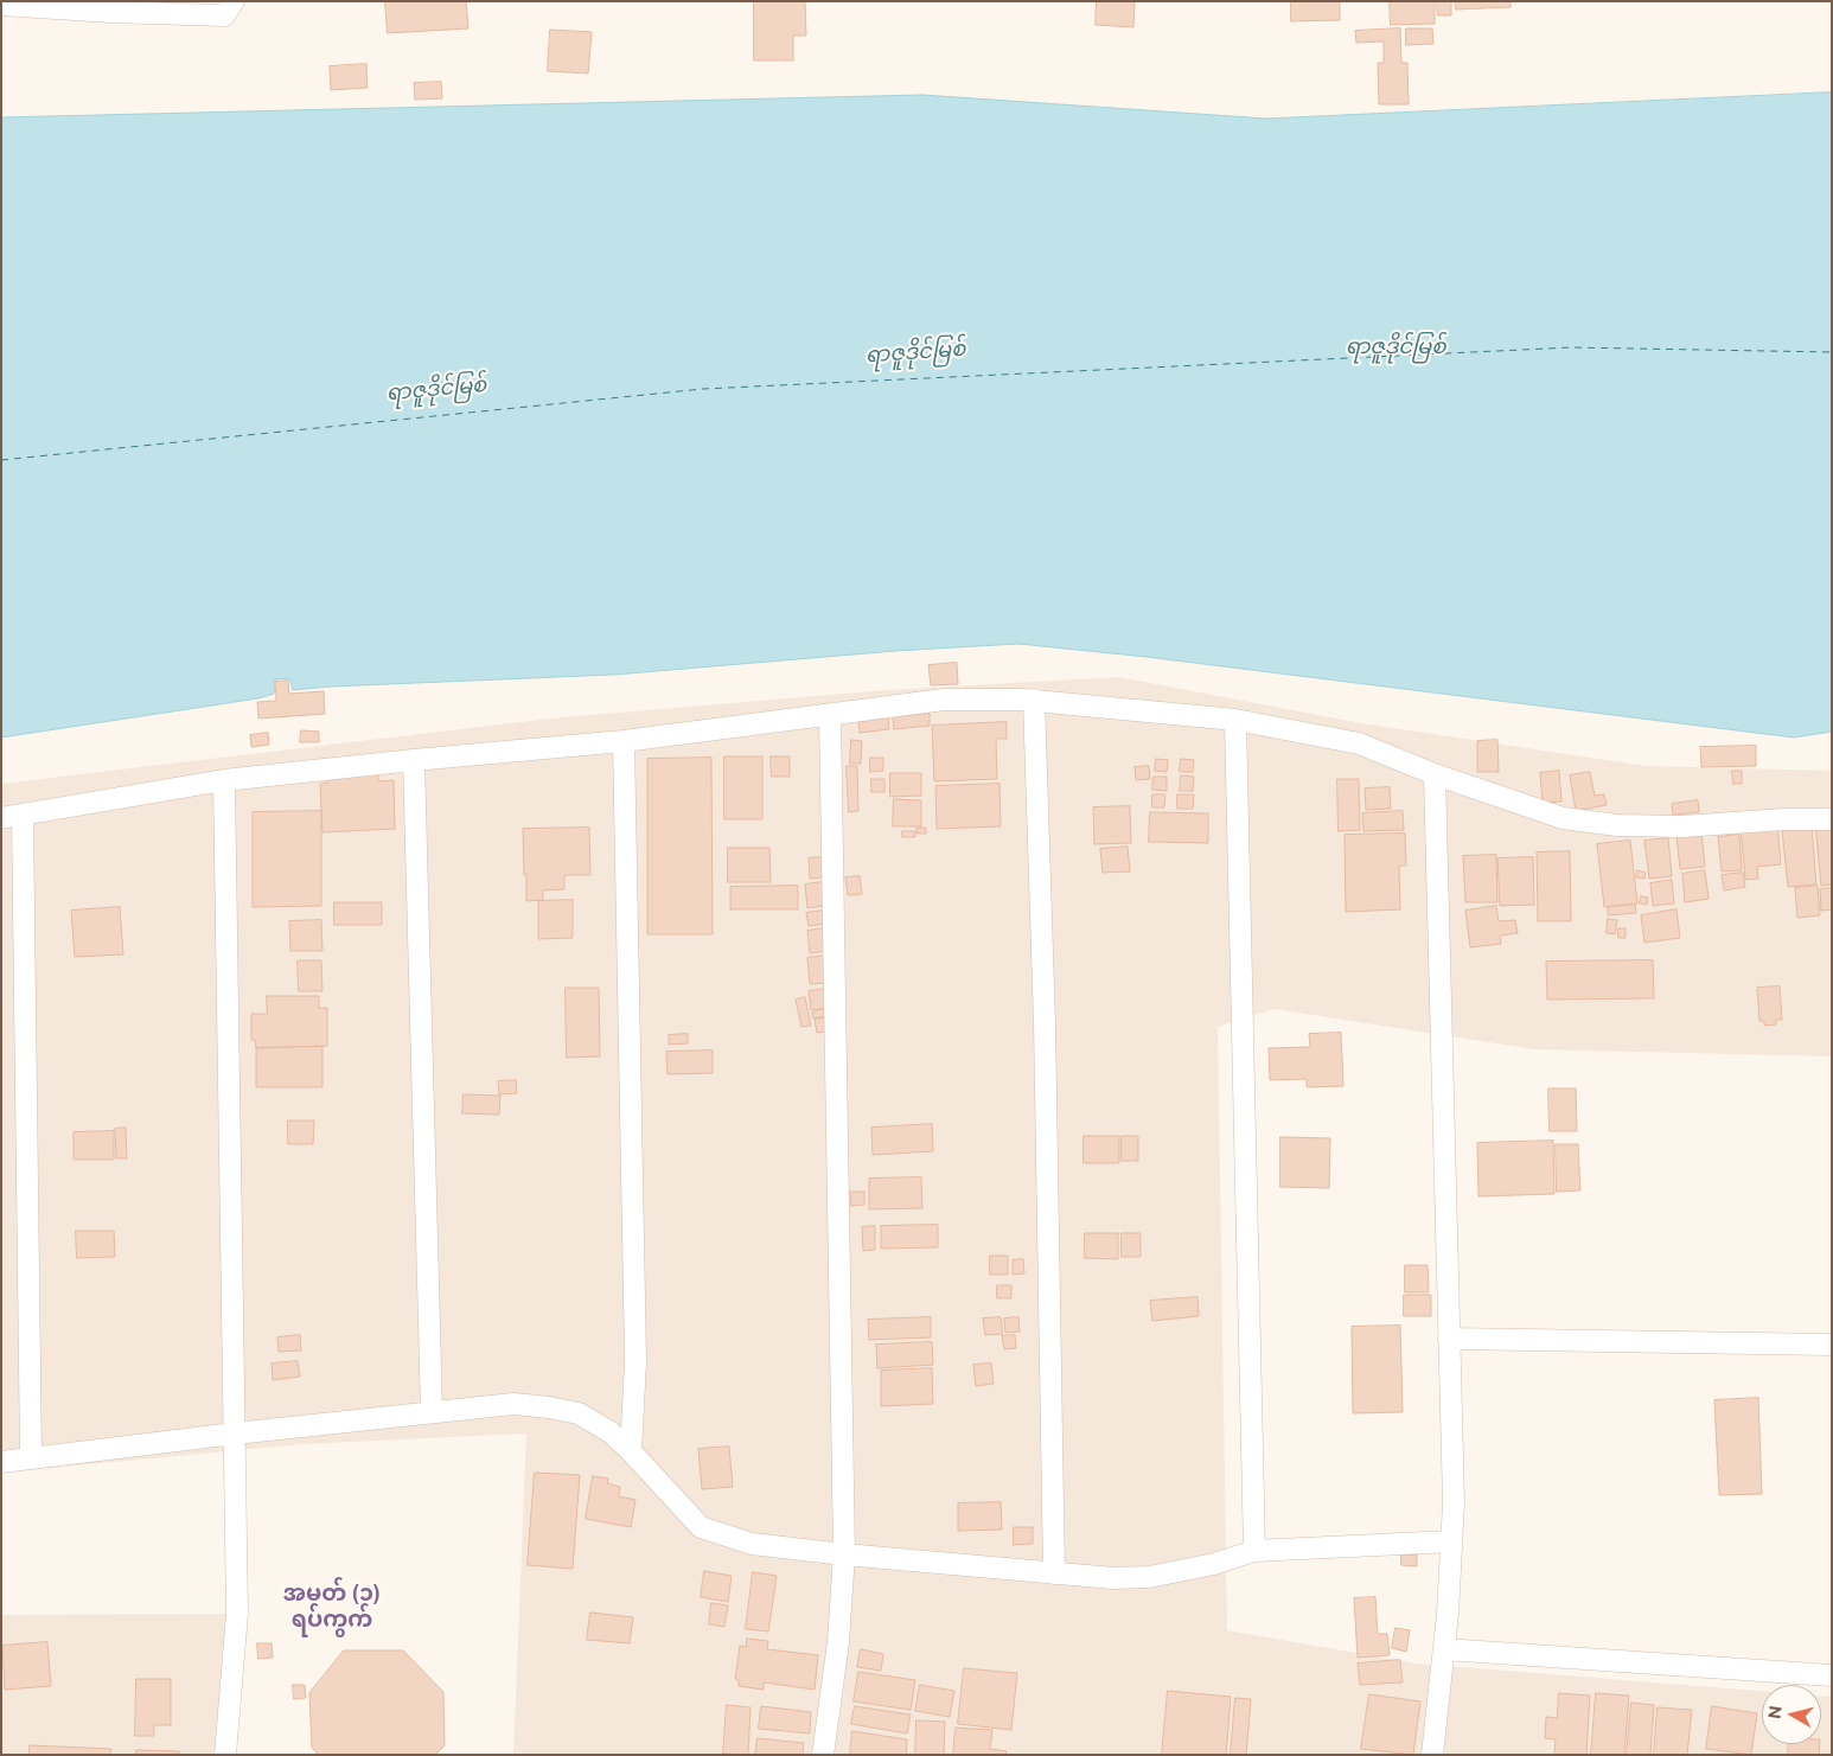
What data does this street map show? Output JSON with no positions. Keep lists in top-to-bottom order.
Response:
{
  "districts": ["အမှတ် (၁) ရပ်ကွက်"],
  "water": ["ရာဇူဒိုင်မြစ်"],
  "north": "left"
}
